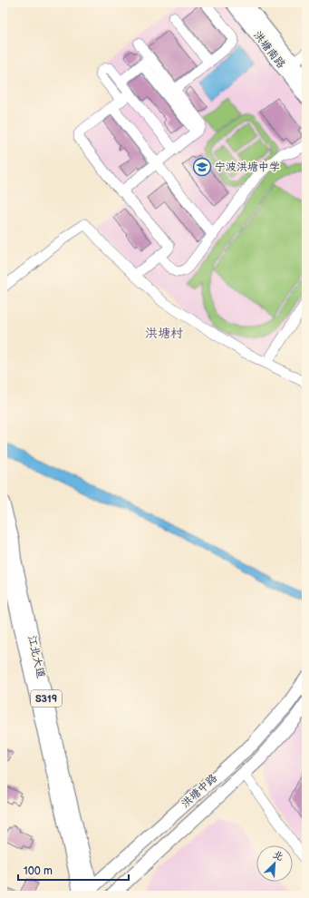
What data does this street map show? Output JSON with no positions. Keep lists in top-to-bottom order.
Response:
{
  "streets": {
    "main road": [
      "洪塘南路",
      "江北大道",
      "S319",
      "洪塘中路"
    ]
  },
  "crossings": [
    ["江北大道", "洪塘中路"]
  ],
  "districts": ["洪塘村"],
  "places": {
    "school or university": ["宁波洪塘中学"]
  },
  "scale_bar": "100 m",
  "north": "top right"
}
